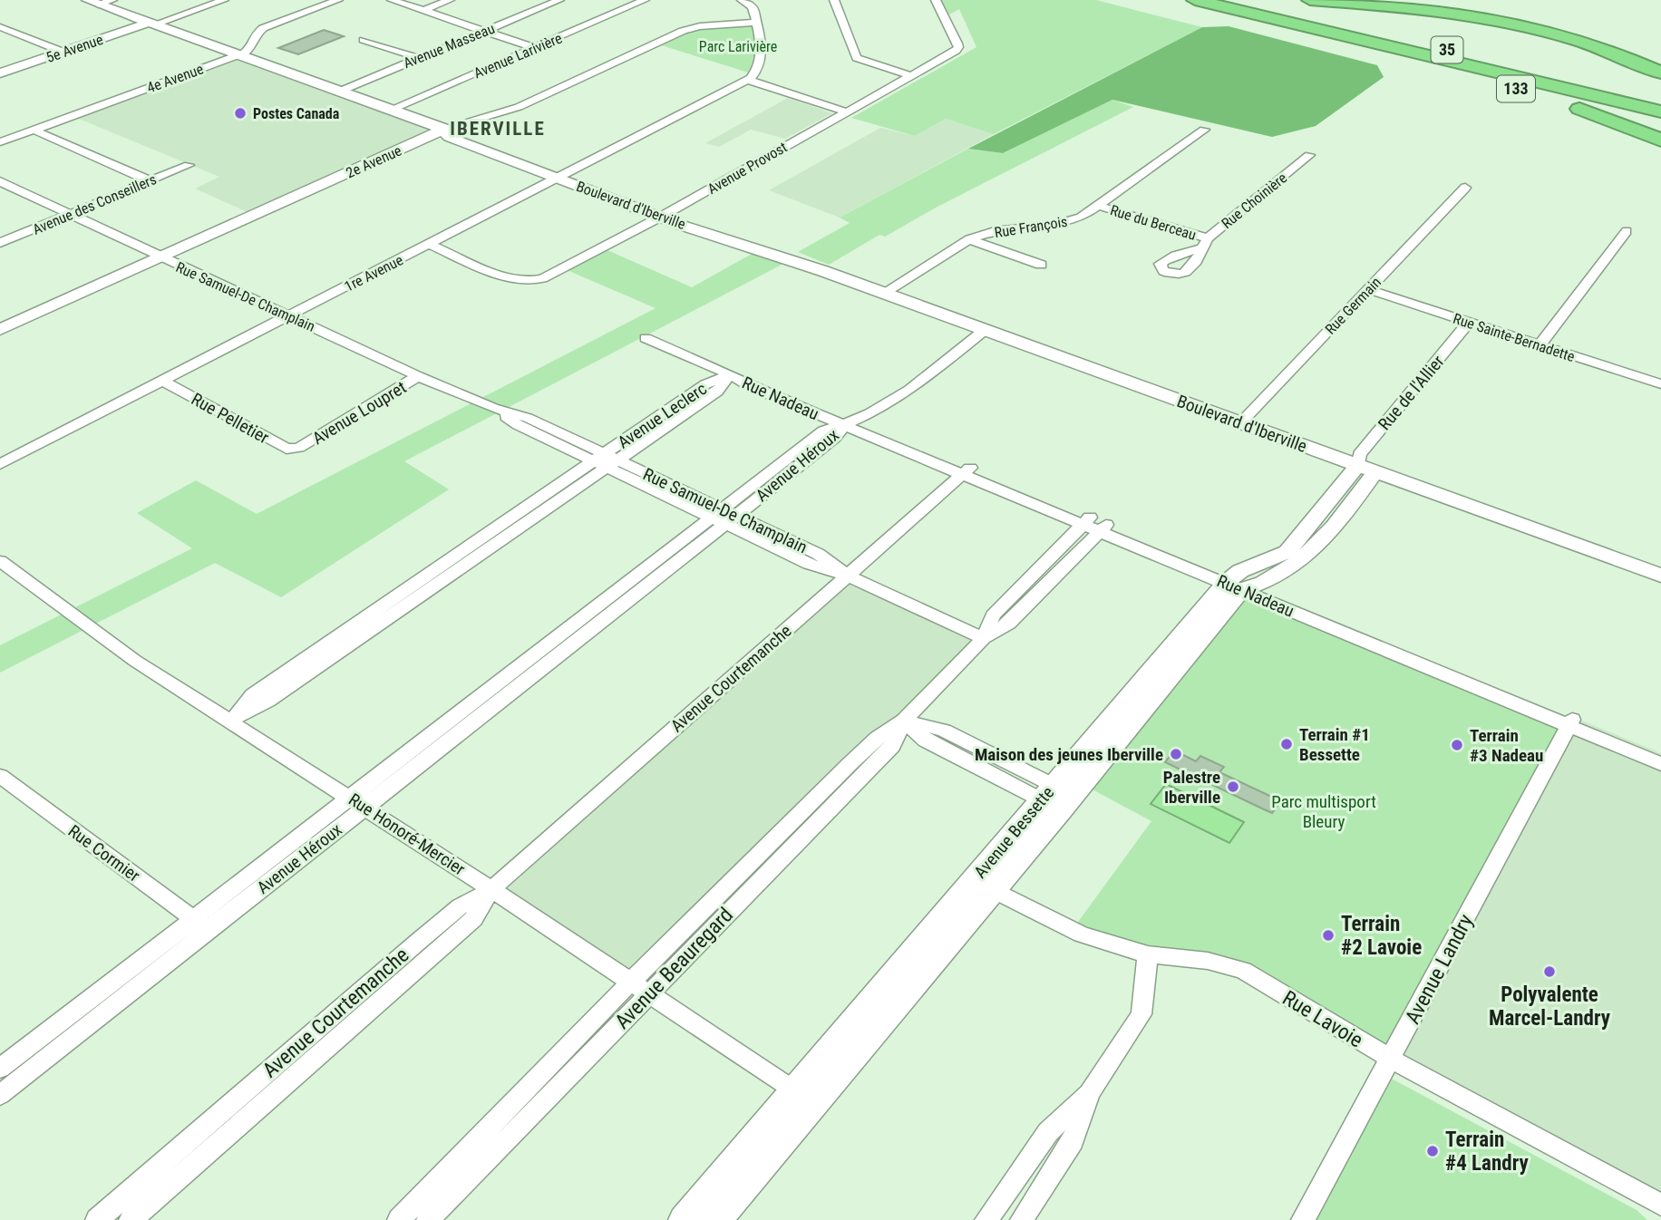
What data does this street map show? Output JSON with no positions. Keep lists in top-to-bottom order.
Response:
{
  "streets": {
    "highway": ["35", "133"],
    "street": [
      "Avenue Masseau",
      "5e Avenue",
      "Avenue Larivière",
      "4e Avenue",
      "2e Avenue",
      "Avenue Provost",
      "Rue Choinière",
      "Avenue des Conseillers",
      "Boulevard d'Iberville",
      "Rue du Berceau",
      "Rue François",
      "1re Avenue",
      "Rue Samuel-De Champlain",
      "Rue Germain",
      "Rue Sainte-Bernadette",
      "Rue de l'Allier",
      "Rue Nadeau",
      "Avenue Loupret",
      "Avenue Leclerc",
      "Rue Pelletier",
      "Avenue Héroux",
      "Avenue Courtemanche",
      "Avenue Bessette",
      "Rue Honoré-Mercier",
      "Rue Cormier",
      "Avenue Beauregard",
      "Avenue Landry",
      "Rue Lavoie"
    ]
  },
  "crossings": [
    ["Avenue Masseau", "Boulevard d'Iberville"],
    ["5e Avenue", "Boulevard d'Iberville"],
    ["35", "133"],
    ["Avenue Larivière", "Boulevard d'Iberville"],
    ["4e Avenue", "Boulevard d'Iberville"],
    ["2e Avenue", "Boulevard d'Iberville"],
    ["2e Avenue", "Rue Samuel-De Champlain"],
    ["Avenue Provost", "Boulevard d'Iberville"],
    ["Avenue Provost", "1re Avenue"],
    ["Rue Choinière", "Rue du Berceau"],
    ["Avenue des Conseillers", "Rue Samuel-De Champlain"],
    ["Boulevard d'Iberville", "Rue François"],
    ["Boulevard d'Iberville", "1re Avenue"],
    ["Boulevard d'Iberville", "Rue Germain"],
    ["Boulevard d'Iberville", "Rue de l'Allier"],
    ["Boulevard d'Iberville", "Avenue Héroux"],
    ["Boulevard d'Iberville", "Avenue Bessette"],
    ["Rue du Berceau", "Rue François"],
    ["1re Avenue", "Rue Samuel-De Champlain"],
    ["1re Avenue", "Rue Pelletier"],
    ["Rue Samuel-De Champlain", "Avenue Loupret"],
    ["Rue Samuel-De Champlain", "Avenue Leclerc"],
    ["Rue Samuel-De Champlain", "Avenue Héroux"],
    ["Rue Samuel-De Champlain", "Avenue Courtemanche"],
    ["Rue Samuel-De Champlain", "Avenue Beauregard"],
    ["Rue Germain", "Rue Sainte-Bernadette"],
    ["Rue Sainte-Bernadette", "Rue de l'Allier"],
    ["Rue de l'Allier", "Avenue Bessette"],
    ["Rue Nadeau", "Avenue Leclerc"],
    ["Rue Nadeau", "Avenue Héroux"],
    ["Rue Nadeau", "Avenue Courtemanche"],
    ["Rue Nadeau", "Avenue Bessette"],
    ["Rue Nadeau", "Avenue Beauregard"],
    ["Rue Nadeau", "Avenue Landry"],
    ["Avenue Loupret", "Rue Pelletier"],
    ["Avenue Leclerc", "Rue Honoré-Mercier"],
    ["Avenue Héroux", "Rue Honoré-Mercier"],
    ["Avenue Héroux", "Rue Cormier"],
    ["Avenue Courtemanche", "Rue Honoré-Mercier"],
    ["Avenue Bessette", "Rue Honoré-Mercier"],
    ["Avenue Bessette", "Rue Lavoie"],
    ["Rue Honoré-Mercier", "Avenue Beauregard"],
    ["Avenue Landry", "Rue Lavoie"]
  ],
  "districts": ["IBERVILLE"],
  "parks": ["Parc Larivière", "Parc multisport Bleury"],
  "places": [
    "Postes Canada",
    "Terrain #1 Bessette",
    "Terrain #3 Nadeau",
    "Maison des jeunes Iberville",
    "Palestre Iberville",
    "Terrain #2 Lavoie",
    "Polyvalente Marcel-Landry",
    "Terrain #4 Landry"
  ]
}
